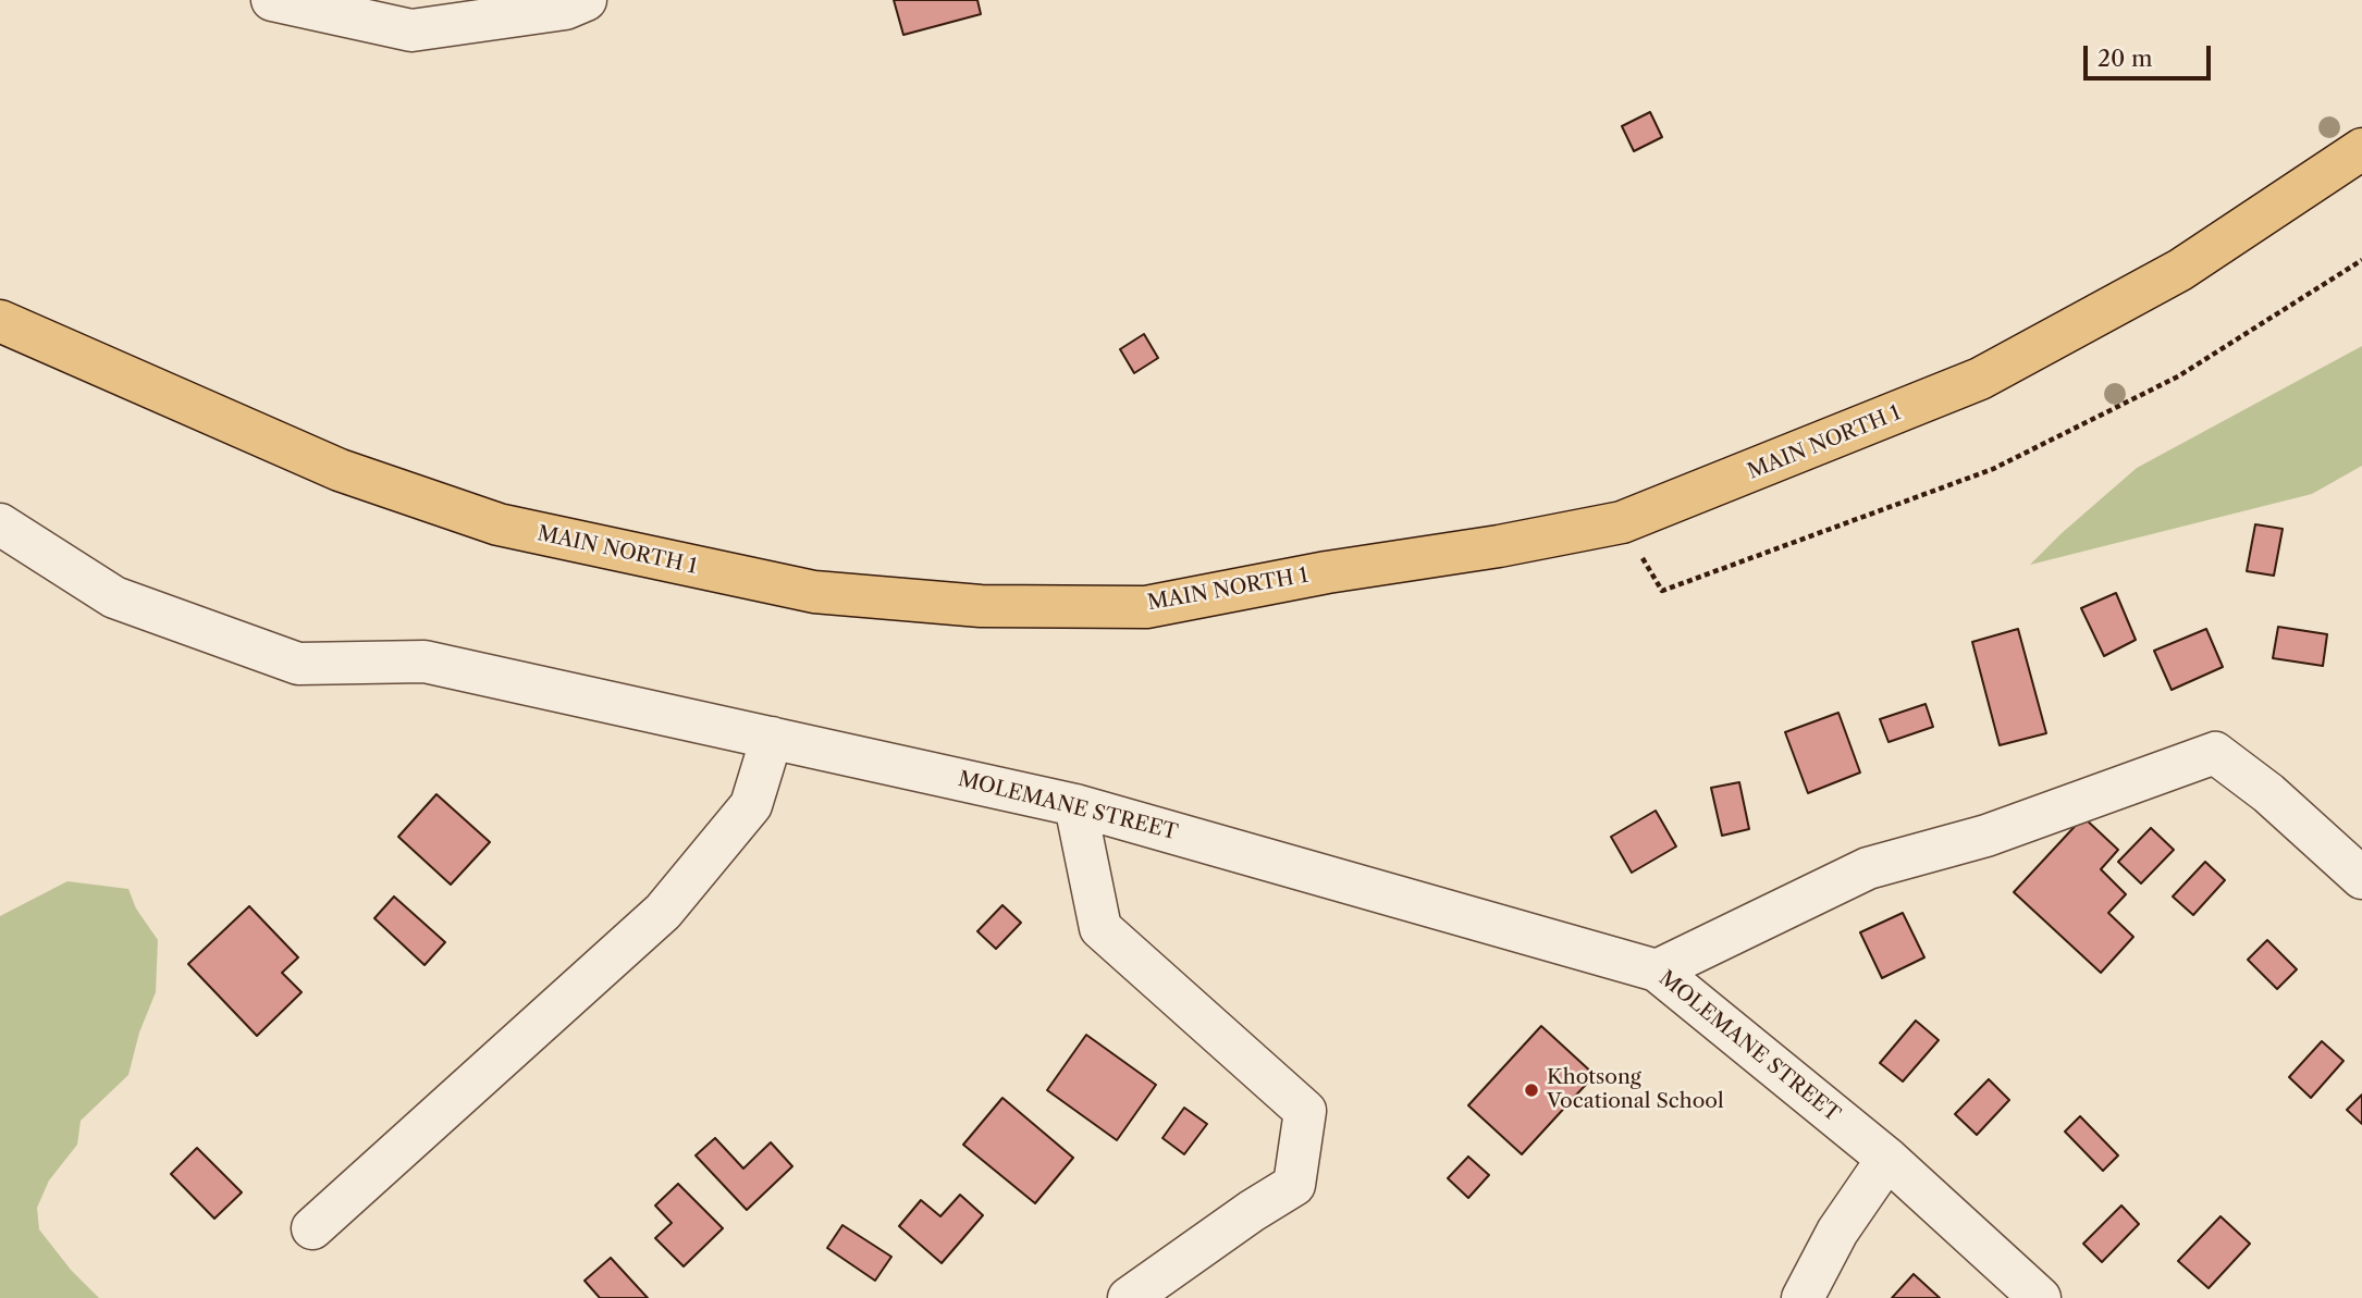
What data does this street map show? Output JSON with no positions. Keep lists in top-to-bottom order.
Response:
{
  "streets": {
    "main road": ["MAIN NORTH 1"],
    "street": ["MOLEMANE STREET"]
  },
  "places": ["Khotsong Vocational School"],
  "scale_bar": "20 m"
}
